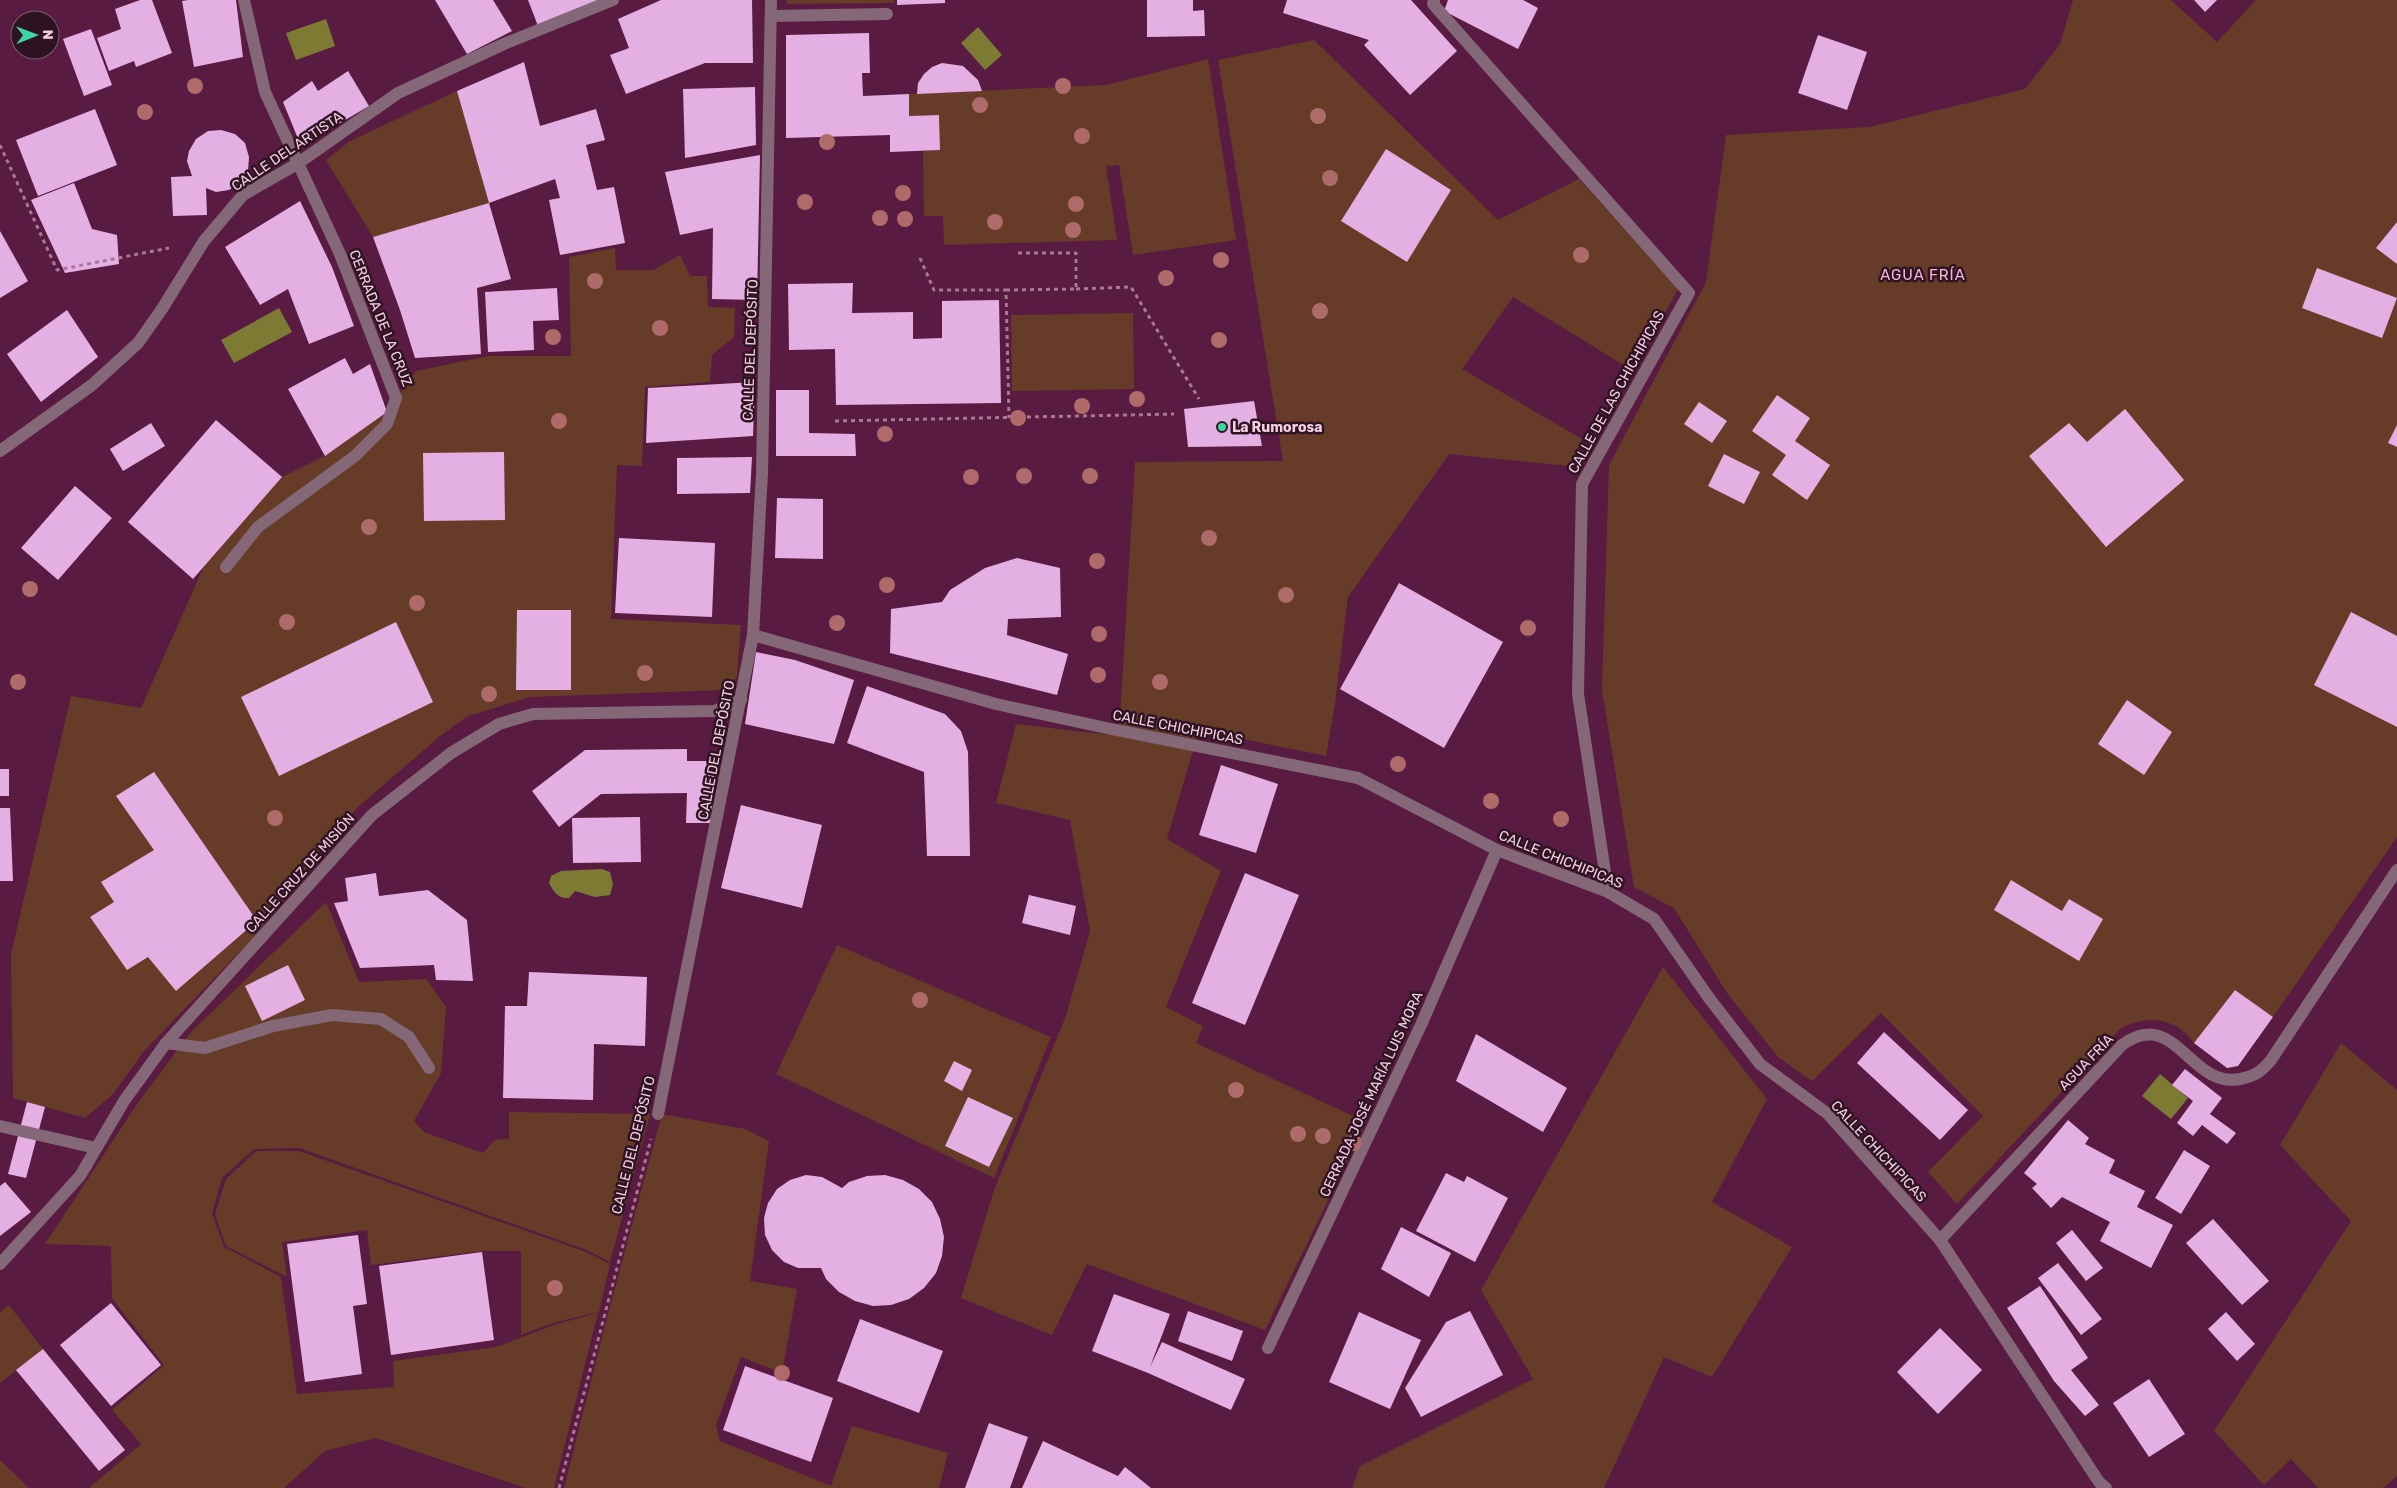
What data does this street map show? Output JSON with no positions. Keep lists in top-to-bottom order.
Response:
{
  "streets": {
    "street": [
      "CALLE DEL ARTISTA",
      "CERRADA DE LA CRUZ",
      "CALLE DEL DEPÓSITO",
      "CALLE DE LAS CHICHIPICAS",
      "CALLE CHICHIPICAS",
      "CALLE CRUZ DE MISIÓN",
      "AGUA FRÍA",
      "CERRADA JOSÉ MARÍA LUIS MORA"
    ]
  },
  "crossings": [
    ["CALLE DEL ARTISTA", "CERRADA DE LA CRUZ"],
    ["CALLE DEL DEPÓSITO", "CALLE CHICHIPICAS"],
    ["CALLE DEL DEPÓSITO", "CALLE CRUZ DE MISIÓN"],
    ["CALLE DE LAS CHICHIPICAS", "CALLE CHICHIPICAS"],
    ["CALLE CHICHIPICAS", "AGUA FRÍA"],
    ["CALLE CHICHIPICAS", "CERRADA JOSÉ MARÍA LUIS MORA"]
  ],
  "districts": ["AGUA FRÍA"],
  "places": ["La Rumorosa"],
  "north": "right"
}
